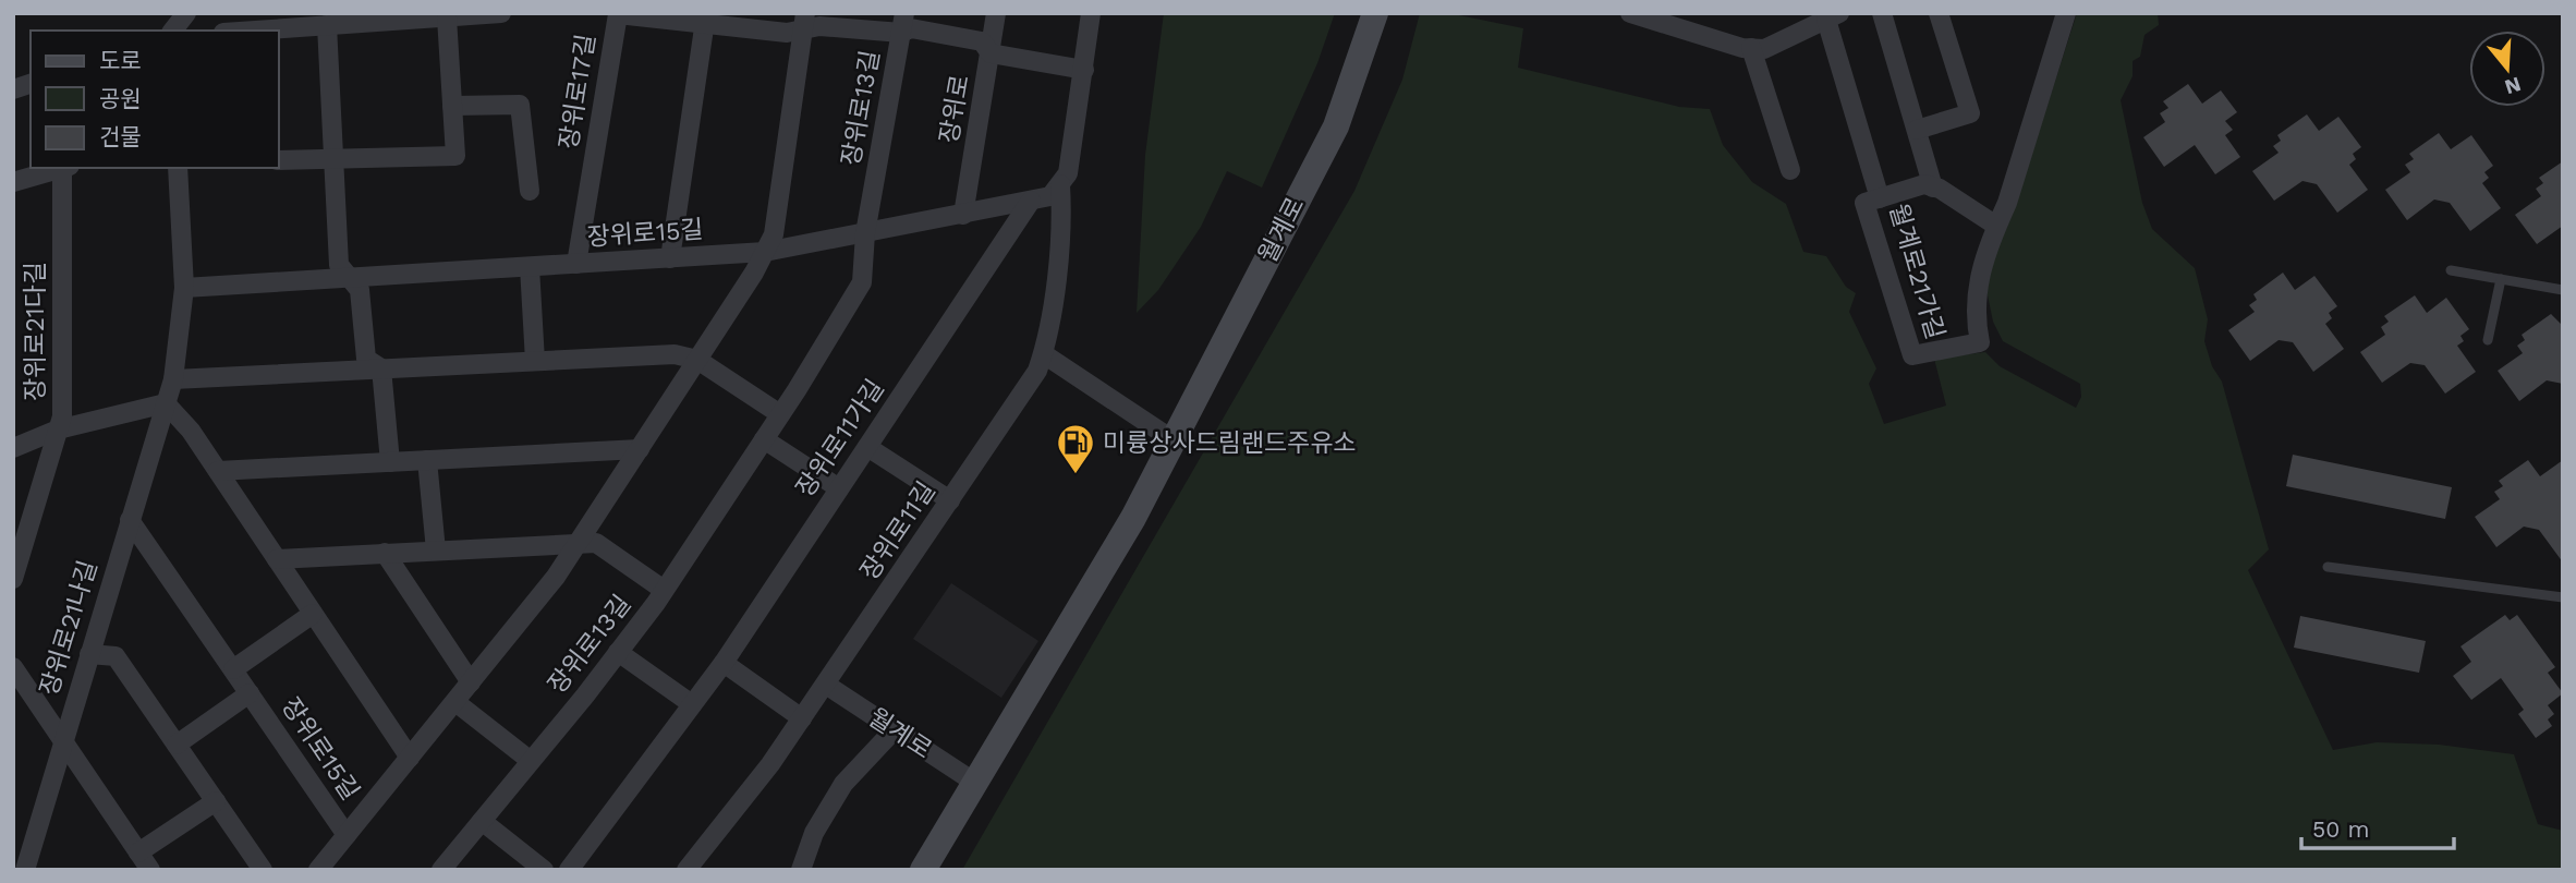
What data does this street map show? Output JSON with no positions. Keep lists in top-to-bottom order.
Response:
{
  "streets": {
    "main road": ["월계로"],
    "street": [
      "장위로17길",
      "장위로13길",
      "장위로",
      "장위로15길",
      "월계로21가길",
      "장위로21다길",
      "장위로11가길",
      "장위로11길",
      "장위로21나길"
    ]
  },
  "crossings": [
    ["장위로17길", "장위로15길"],
    ["장위로13길", "장위로"],
    ["월계로", "장위로11길"],
    ["장위로15길", "장위로21나길"]
  ],
  "places": {
    "fuel station": ["미륭상사드림랜드주유소"]
  },
  "legend": ["도로", "공원", "건물"],
  "scale_bar": "50 m",
  "north": "bottom"
}
